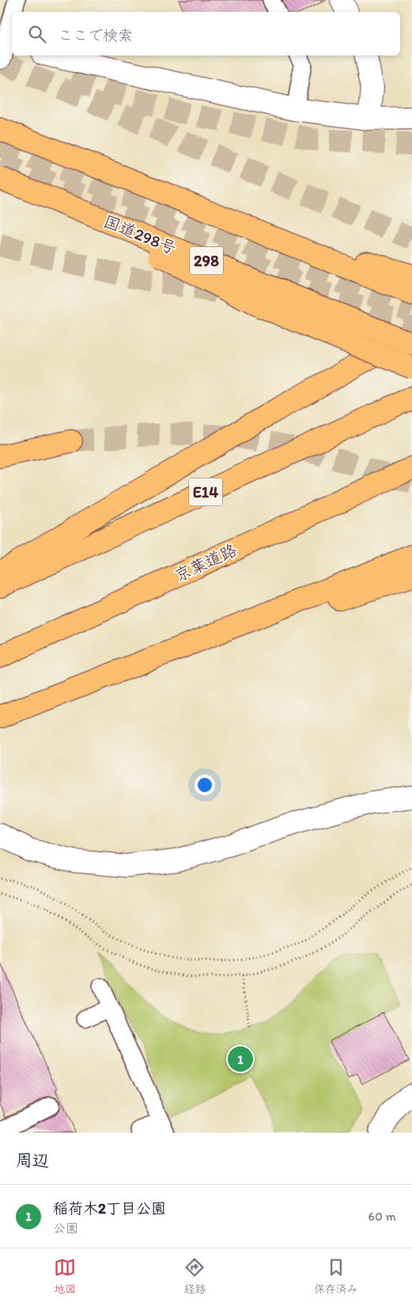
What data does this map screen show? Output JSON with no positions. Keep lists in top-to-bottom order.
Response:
{
  "streets": {
    "highway": [
      "国道298号",
      "298",
      "E14",
      "京葉道路"
    ]
  },
  "crossings": [
    ["国道298号", "298"]
  ],
  "page": {
    "search": "ここで検索",
    "pins": "1",
    "heading": "周辺",
    "list": [
      {
        "mark": "1",
        "name": "稲荷木2丁目公園",
        "note": "公園",
        "value": "60 m"
      }
    ],
    "nav": ["地図", "経路", "保存済み"]
  }
}
